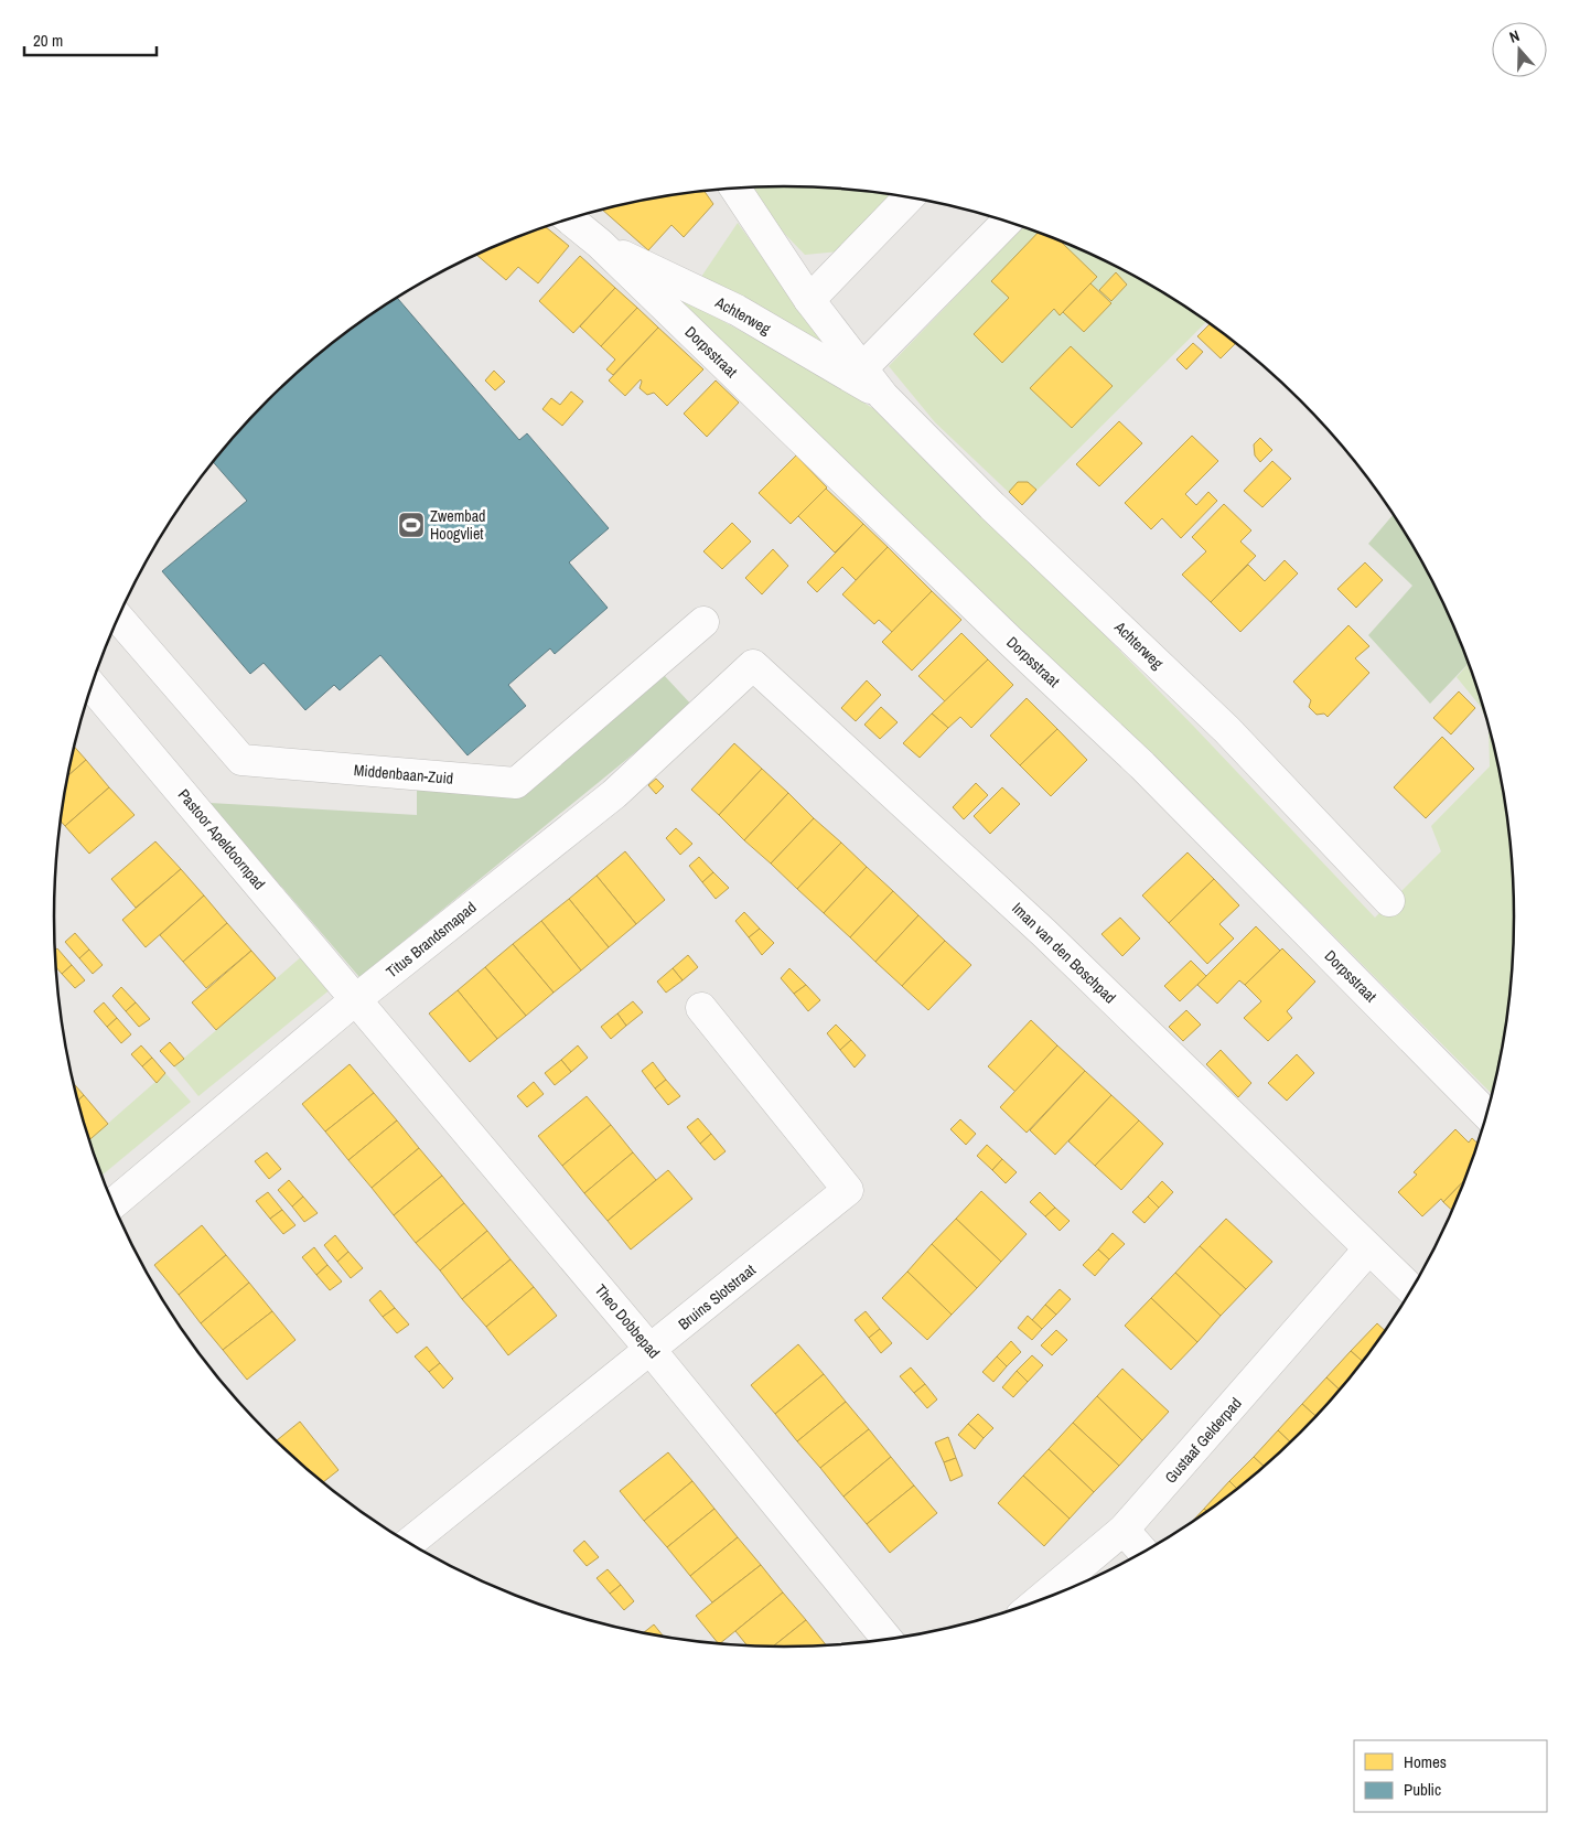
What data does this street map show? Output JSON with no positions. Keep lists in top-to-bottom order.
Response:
{
  "streets": {
    "street": [
      "Achterweg",
      "Dorpsstraat",
      "Middenbaan-Zuid",
      "Pastoor Apeldoornpad",
      "Titus Brandsmapad",
      "Iman van den Boschpad",
      "Bruins Slotstraat",
      "Theo Dobbepad",
      "Gustaaf Gelderpad"
    ]
  },
  "crossings": [
    ["Achterweg", "Dorpsstraat"],
    ["Pastoor Apeldoornpad", "Titus Brandsmapad"],
    ["Pastoor Apeldoornpad", "Theo Dobbepad"],
    ["Titus Brandsmapad", "Iman van den Boschpad"],
    ["Titus Brandsmapad", "Theo Dobbepad"],
    ["Iman van den Boschpad", "Gustaaf Gelderpad"],
    ["Bruins Slotstraat", "Theo Dobbepad"]
  ],
  "places": {
    "sports": ["Zwembad Hoogvliet"]
  },
  "legend": ["Homes", "Public"],
  "scale_bar": "20 m",
  "north": "top"
}
